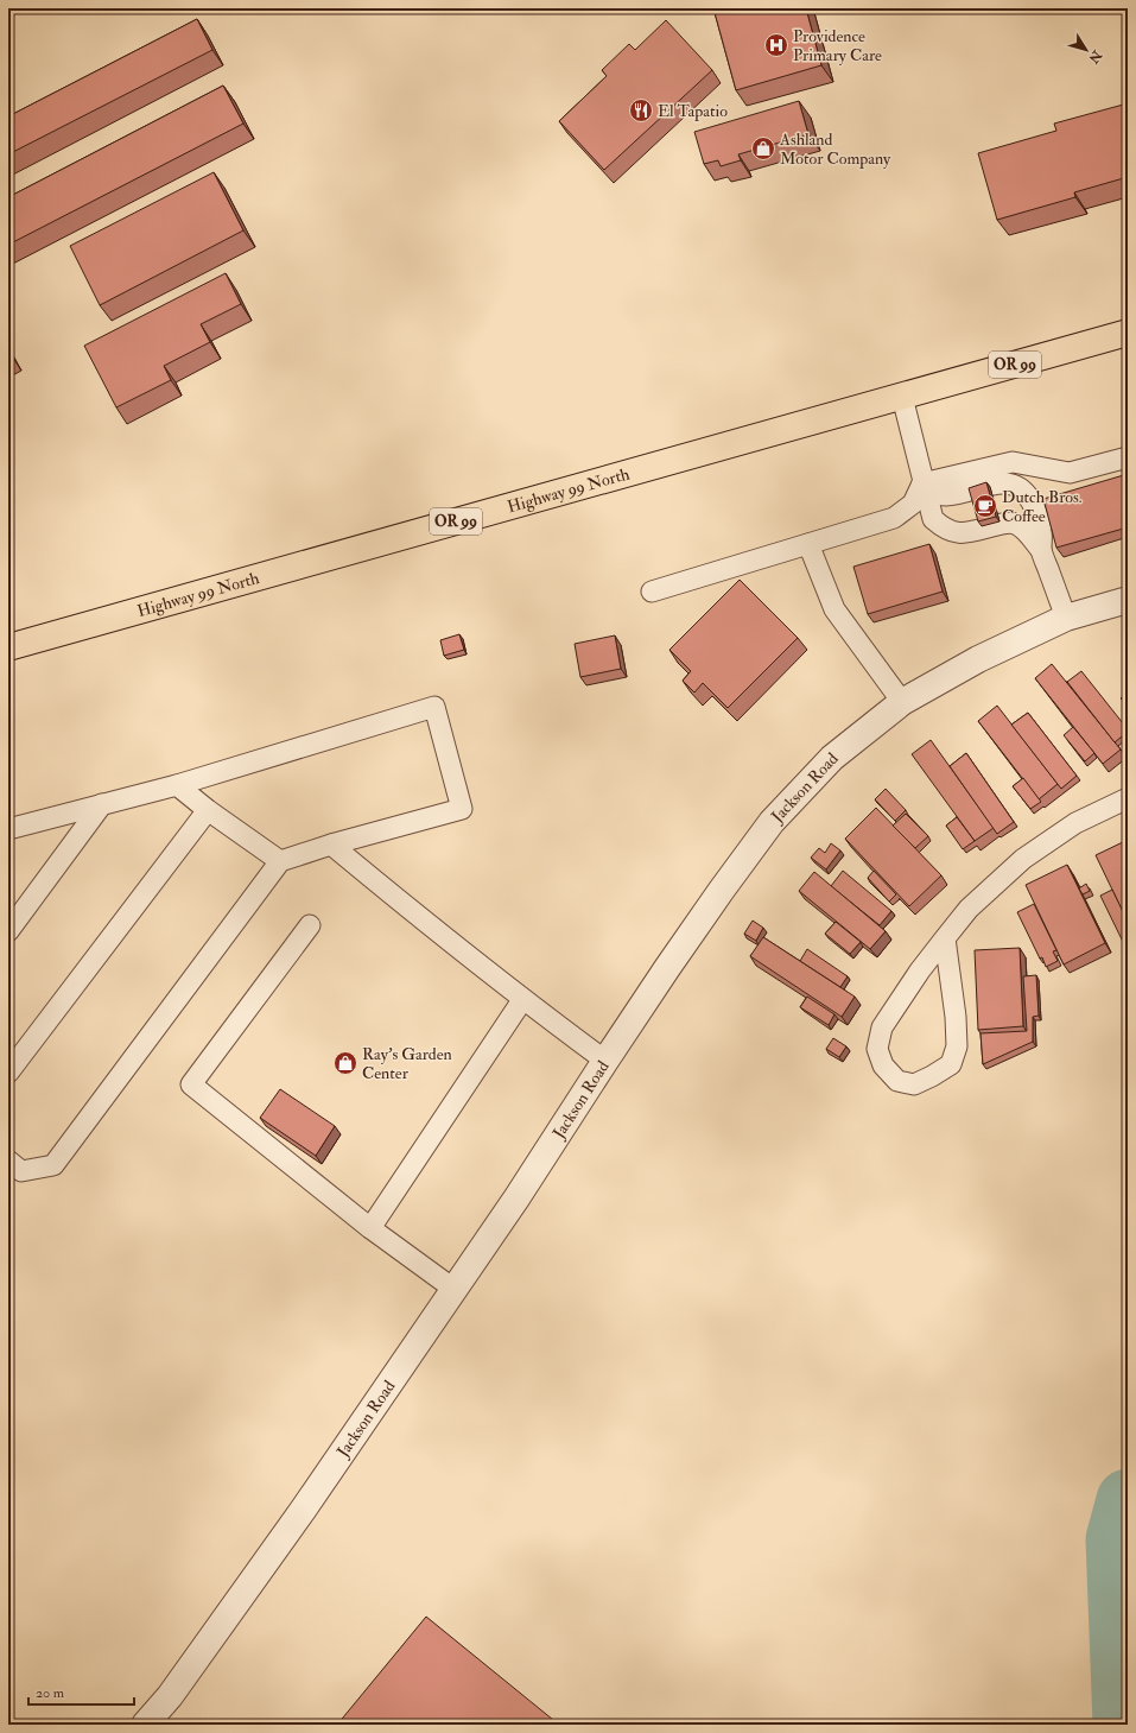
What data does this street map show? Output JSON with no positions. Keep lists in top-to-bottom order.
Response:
{
  "streets": {
    "main road": ["OR 99", "Highway 99 North"],
    "street": ["Jackson Road"]
  },
  "places": {
    "hospital": ["Providence Primary Care"],
    "restaurant": ["El Tapatio"],
    "shop": ["Ashland Motor Company", "Ray's Garden Center"],
    "cafe": ["Dutch Bros. Coffee"]
  },
  "scale_bar": "20 m",
  "north": "bottom right"
}
